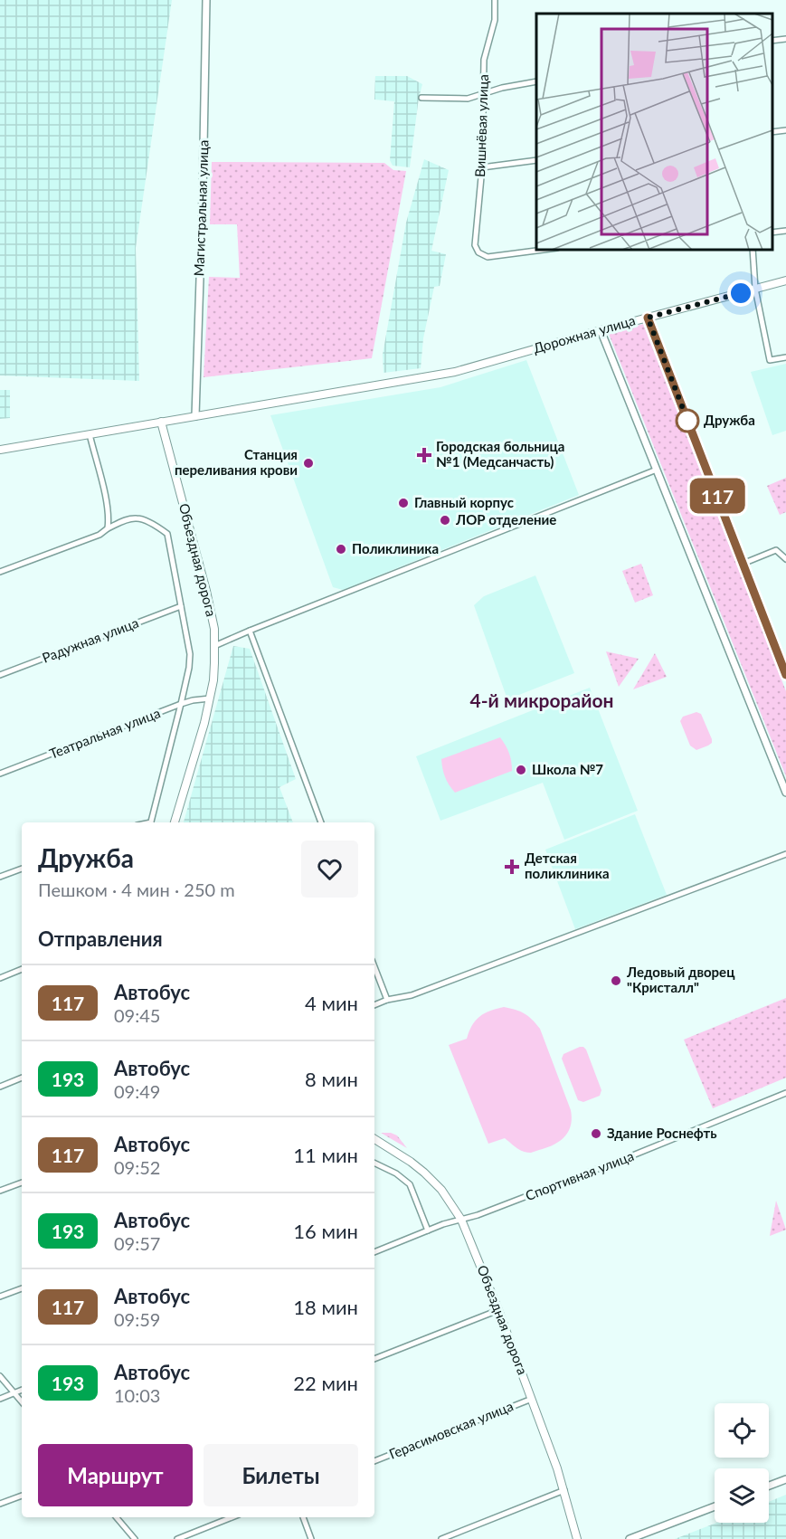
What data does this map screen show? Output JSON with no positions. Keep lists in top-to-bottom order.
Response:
{
  "streets": {
    "main road": ["Дорожная улица", "Объездная дорога"],
    "street": [
      "Вишнёвая улица",
      "Магистральная улица",
      "Радужная улица",
      "Театральная улица",
      "Спортивная улица",
      "Герасимовская улица"
    ]
  },
  "crossings": [
    ["Магистральная улица", "Дорожная улица"],
    ["Дорожная улица", "Объездная дорога"],
    ["Объездная дорога", "Театральная улица"],
    ["Объездная дорога", "Спортивная улица"],
    ["Объездная дорога", "Герасимовская улица"]
  ],
  "districts": ["4-й микрорайон"],
  "places": {
    "other": [
      "Дружба",
      "Станция переливания крови",
      "Главный корпус",
      "ЛОР отделение",
      "Поликлиника",
      "Школа №7",
      "Ледовый дворец \"Кристалл\"",
      "Здание Роснефть"
    ],
    "health": ["Городская больница №1 (Медсанчасть)", "Детская поликлиника"]
  },
  "lines": ["bus line 117"],
  "page": {
    "on_map": "117",
    "heading": [
      ["Дружба", "Пешком · 4 мин · 250 m"],
      "Отправления"
    ],
    "list": [
      {
        "mark": "117",
        "name": "Автобус",
        "note": "09:45",
        "value": "4 мин"
      },
      {
        "mark": "193",
        "name": "Автобус",
        "note": "09:49",
        "value": "8 мин"
      },
      {
        "mark": "117",
        "name": "Автобус",
        "note": "09:52",
        "value": "11 мин"
      },
      {
        "mark": "193",
        "name": "Автобус",
        "note": "09:57",
        "value": "16 мин"
      },
      {
        "mark": "117",
        "name": "Автобус",
        "note": "09:59",
        "value": "18 мин"
      },
      {
        "mark": "193",
        "name": "Автобус",
        "note": "10:03",
        "value": "22 мин"
      }
    ],
    "buttons": ["Маршрут", "Билеты"]
  }
}
